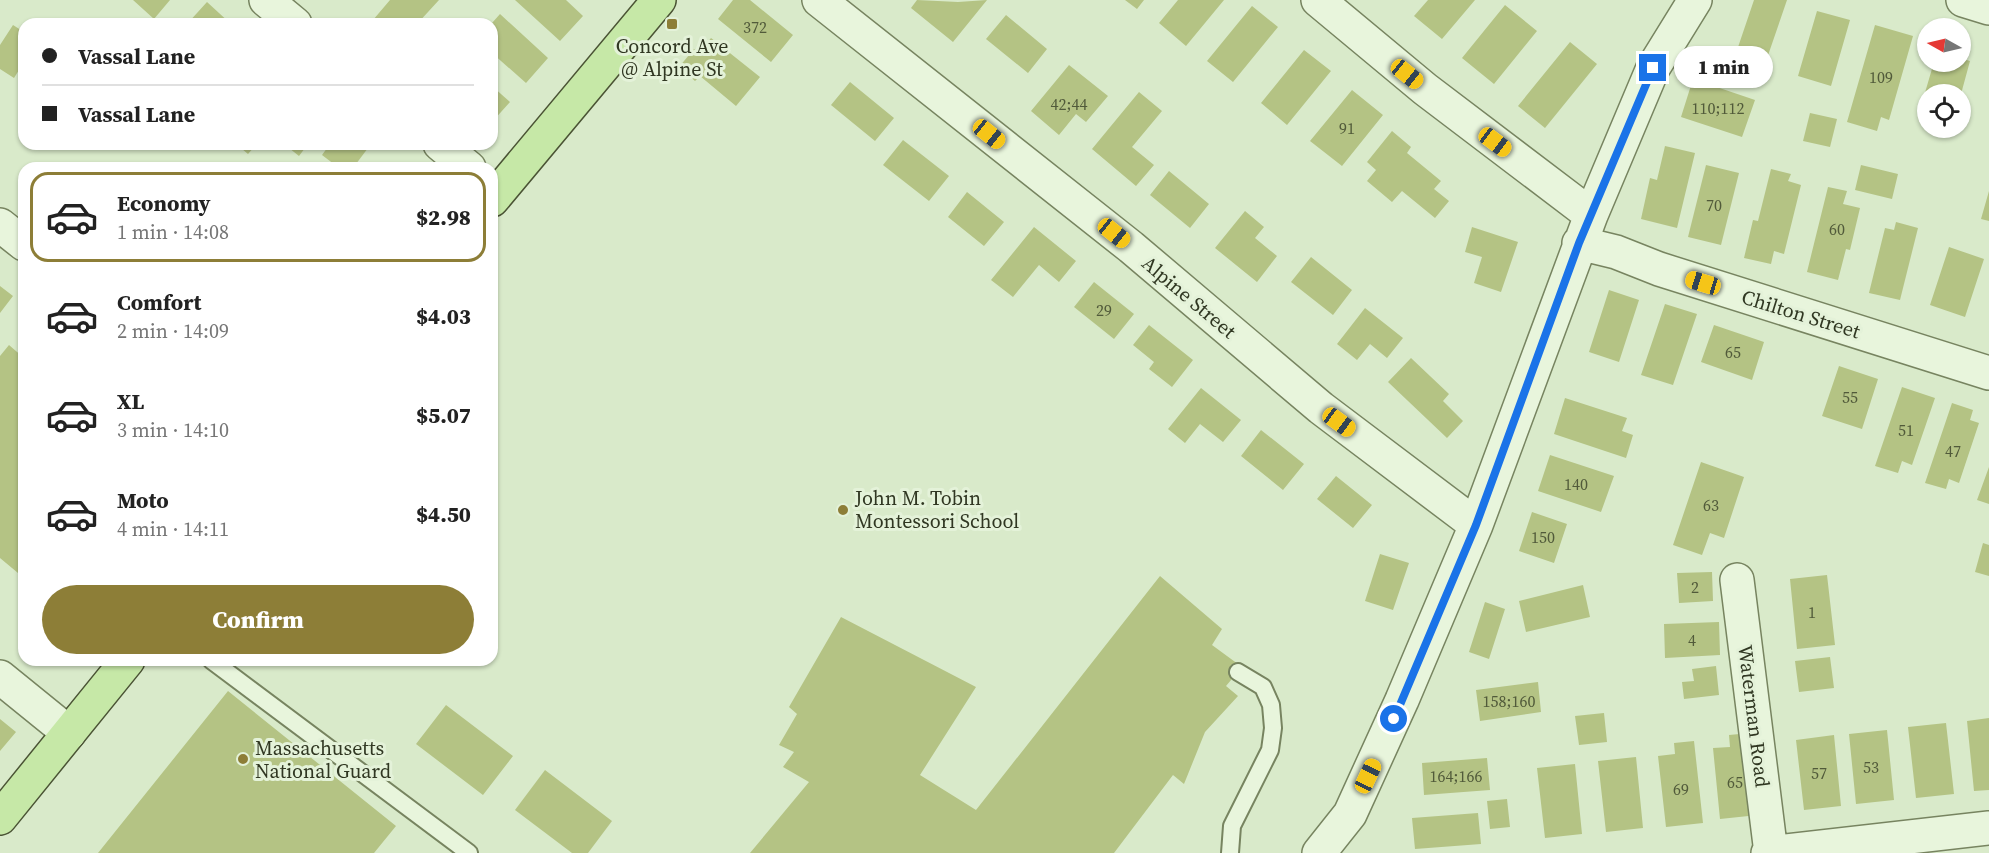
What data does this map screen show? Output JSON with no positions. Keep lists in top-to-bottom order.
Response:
{
  "streets": {
    "street": ["Alpine Street", "Chilton Street", "Waterman Road"]
  },
  "places": {
    "transit": ["Concord Ave @ Alpine St"],
    "other": ["John M. Tobin Montessori School", "Massachusetts National Guard"]
  },
  "house_numbers": [
    "372",
    "109",
    "42;44",
    "110;112",
    "91",
    "70",
    "60",
    "29",
    "65",
    "55",
    "51",
    "47",
    "140",
    "63",
    "150",
    "2",
    "1",
    "4",
    "158;160",
    "53",
    "57",
    "164;166",
    "65",
    "69"
  ],
  "north": "left",
  "page": {
    "banner": ["Vassal Lane", "Vassal Lane"],
    "bubble": "1 min",
    "list": [
      {
        "name": "Economy",
        "note": "1 min · 14:08",
        "value": "$2.98"
      },
      {
        "name": "Comfort",
        "note": "2 min · 14:09",
        "value": "$4.03"
      },
      {
        "name": "XL",
        "note": "3 min · 14:10",
        "value": "$5.07"
      },
      {
        "name": "Moto",
        "note": "4 min · 14:11",
        "value": "$4.50"
      }
    ],
    "buttons": "Confirm"
  }
}
